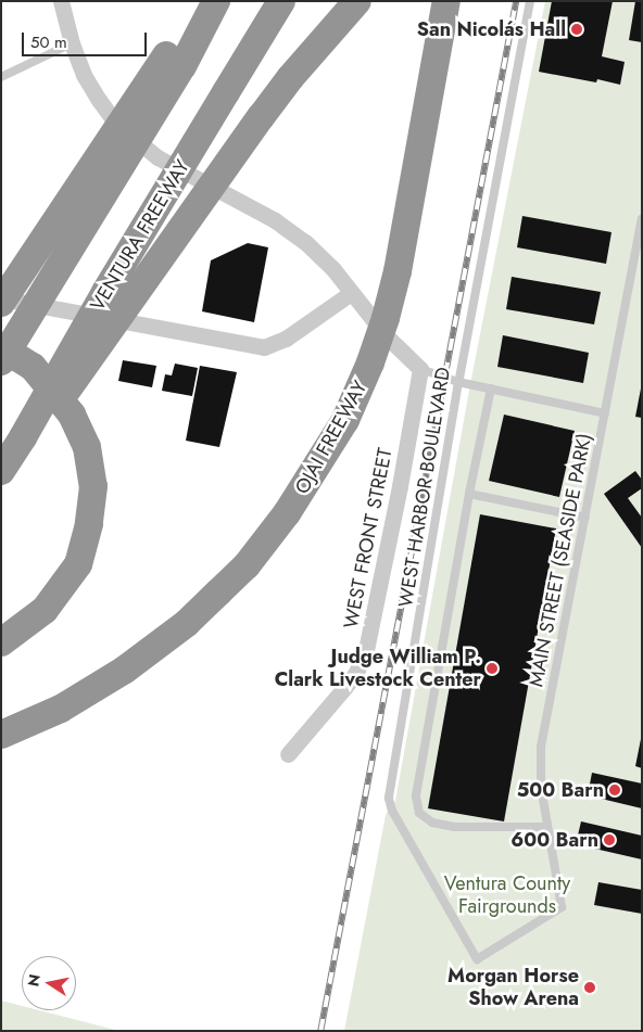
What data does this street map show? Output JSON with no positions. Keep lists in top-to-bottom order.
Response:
{
  "streets": {
    "highway": ["VENTURA FREEWAY", "OJAI FREEWAY"],
    "street": ["WEST FRONT STREET"],
    "lane": ["WEST HARBOR BOULEVARD", "MAIN STREET (SEASIDE PARK)"]
  },
  "crossings": [
    ["WEST HARBOR BOULEVARD", "MAIN STREET (SEASIDE PARK)"]
  ],
  "parks": ["Ventura County Fairgrounds"],
  "places": [
    "San Nicolás Hall",
    "Judge William P. Clark Livestock Center",
    "500 Barn",
    "600 Barn",
    "Morgan Horse Show Arena"
  ],
  "scale_bar": "50 m",
  "north": "left"
}
